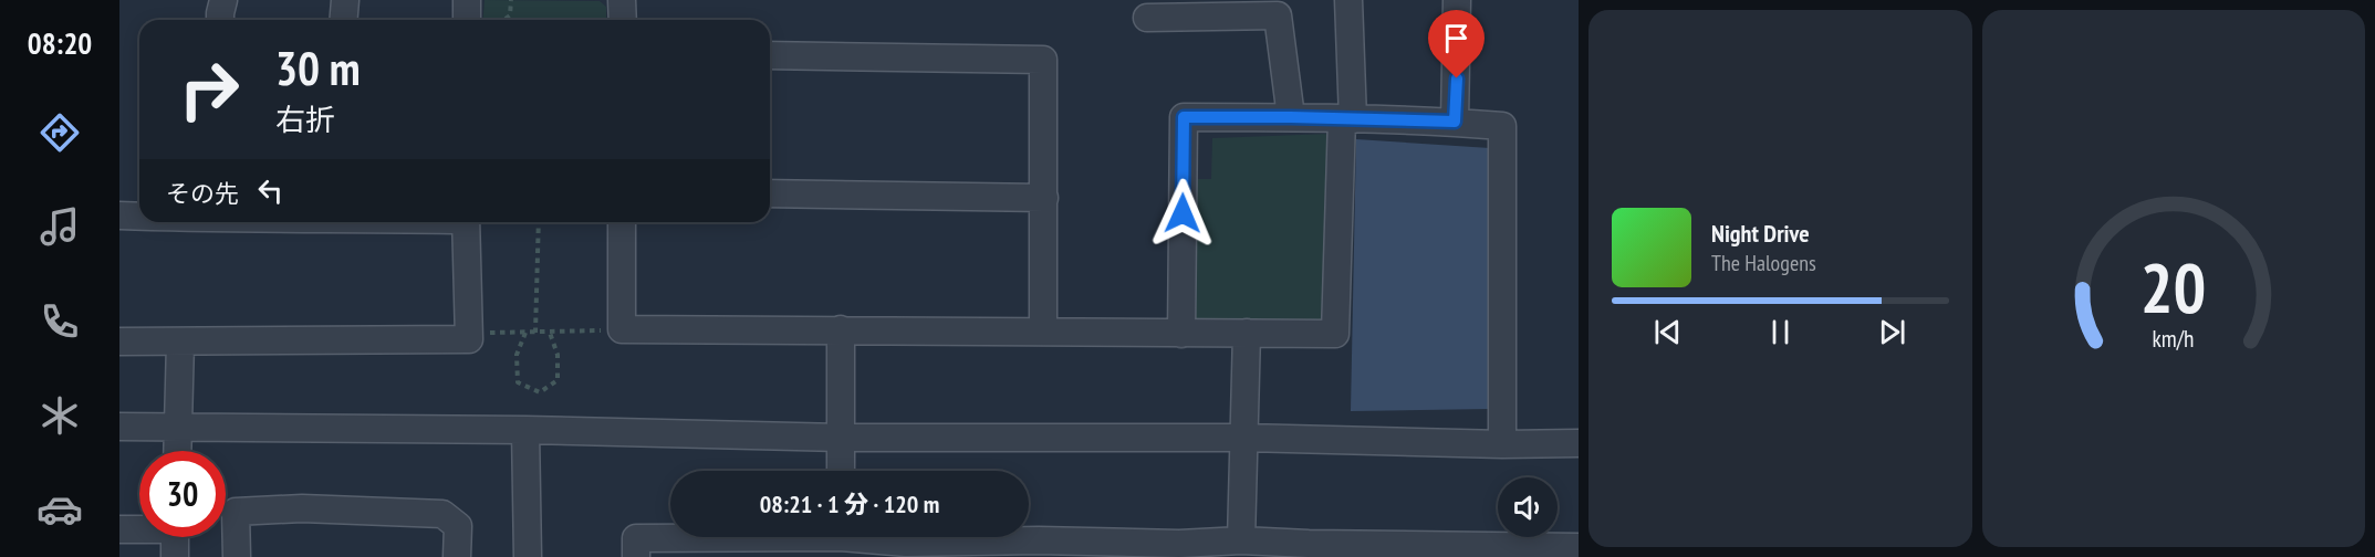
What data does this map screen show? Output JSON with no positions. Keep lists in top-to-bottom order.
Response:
{
  "page": {
    "tabs": "08:20",
    "turn": ["30 m", "右折"],
    "then": "その先",
    "song": ["Night Drive", "The Halogens"],
    "limit": "30",
    "trip": "08:21 · 1 分 · 120 m",
    "gauge": ["20", "km/h"]
  }
}
